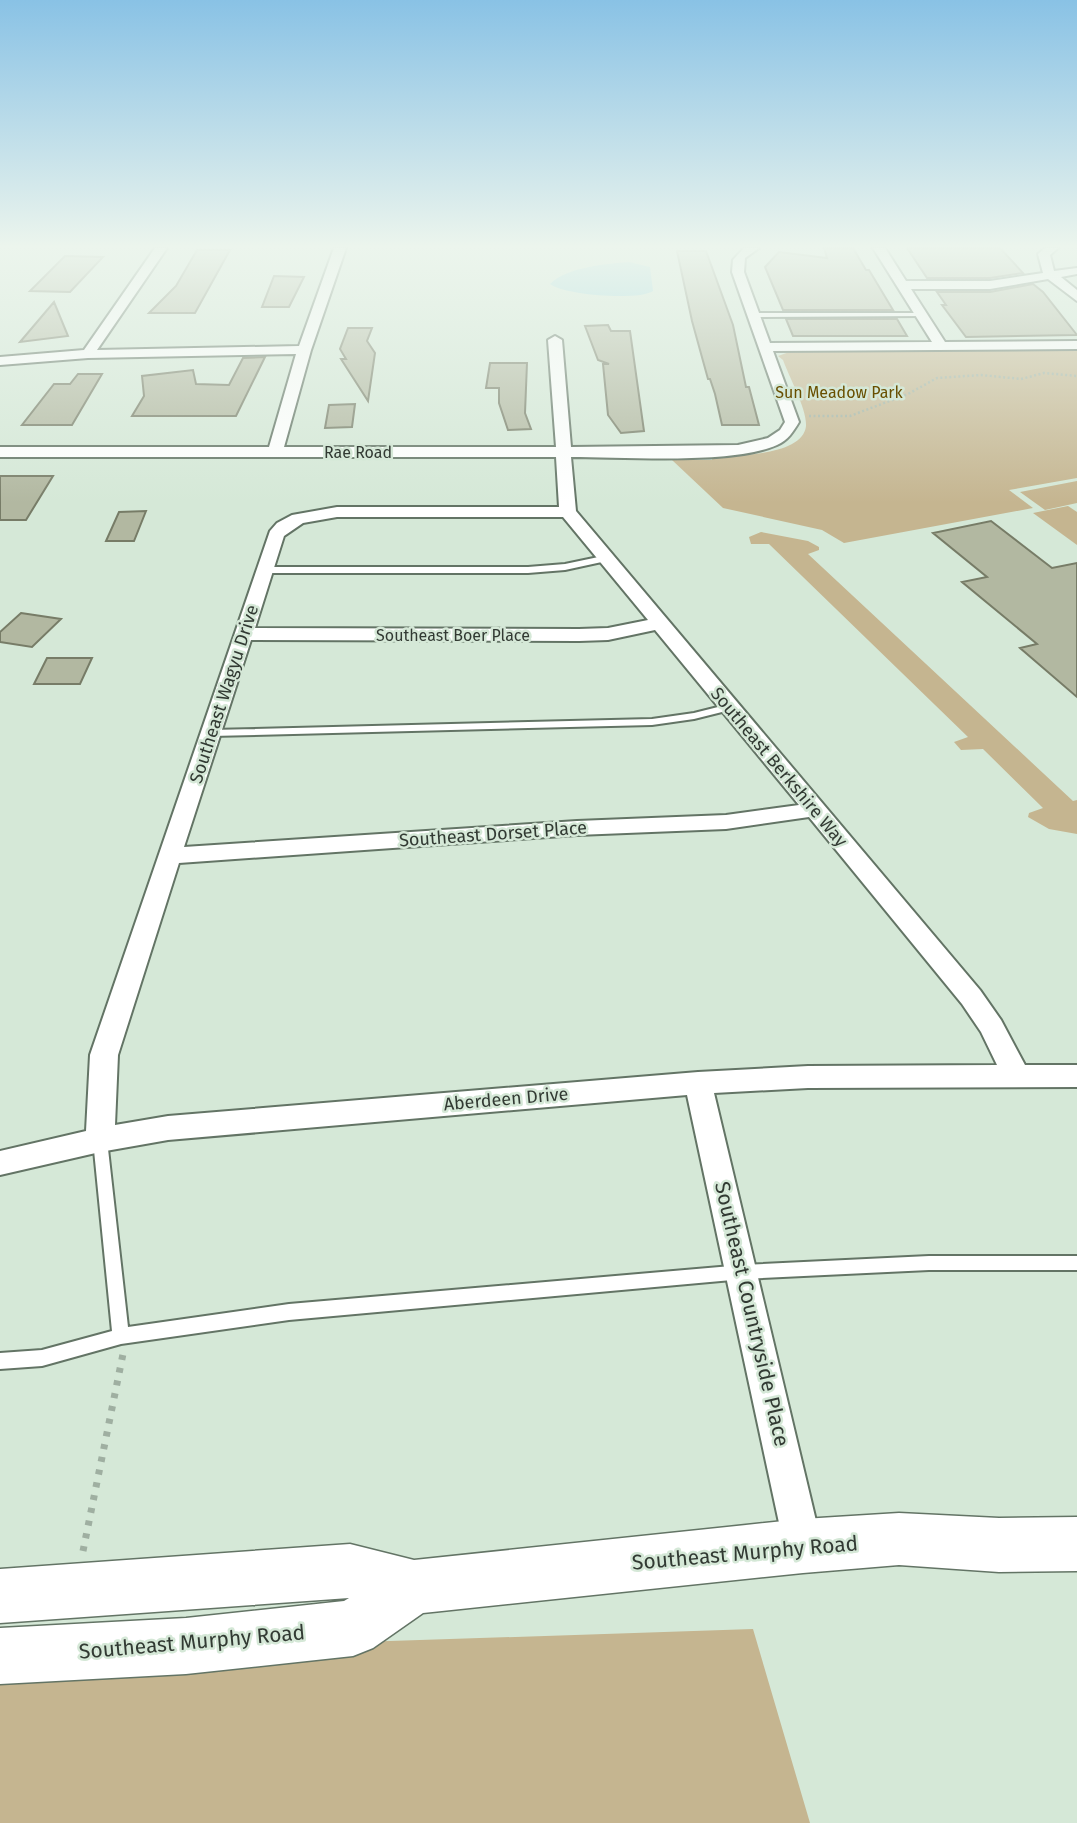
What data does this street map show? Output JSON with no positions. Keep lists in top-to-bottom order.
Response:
{
  "streets": {
    "main road": ["Southeast Murphy Road"],
    "street": [
      "Rae Road",
      "Southeast Boer Place",
      "Southeast Wagyu Drive",
      "Southeast Berkshire Way",
      "Southeast Dorset Place",
      "Aberdeen Drive",
      "Southeast Countryside Place"
    ]
  },
  "crossings": [
    ["Southeast Boer Place", "Southeast Wagyu Drive"],
    ["Southeast Boer Place", "Southeast Berkshire Way"],
    ["Southeast Wagyu Drive", "Southeast Berkshire Way"],
    ["Southeast Wagyu Drive", "Southeast Dorset Place"],
    ["Southeast Wagyu Drive", "Aberdeen Drive"],
    ["Southeast Berkshire Way", "Southeast Dorset Place"],
    ["Southeast Berkshire Way", "Aberdeen Drive"],
    ["Aberdeen Drive", "Southeast Countryside Place"],
    ["Southeast Countryside Place", "Southeast Murphy Road"]
  ],
  "parks": ["Sun Meadow Park"]
}
